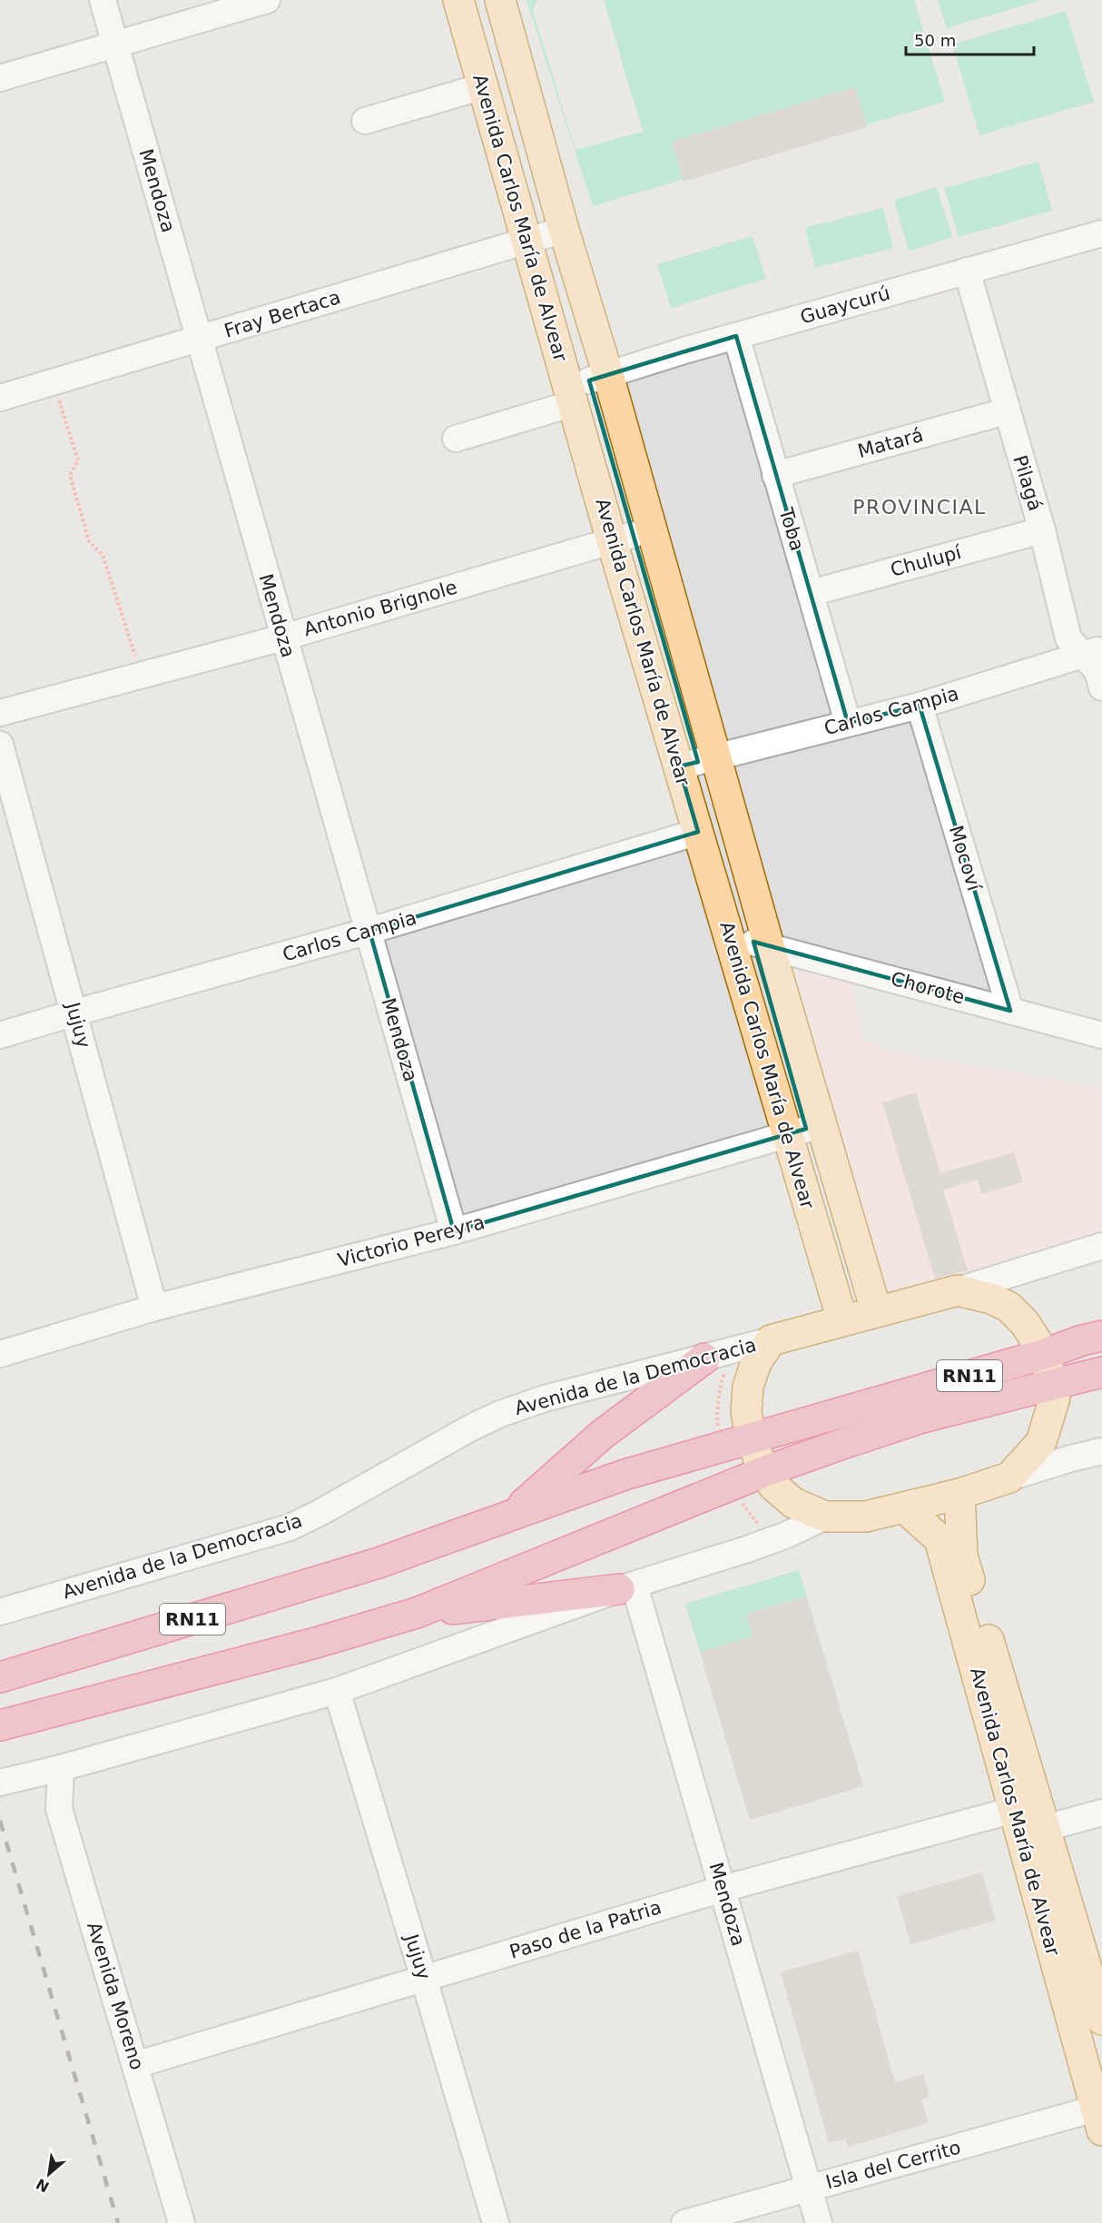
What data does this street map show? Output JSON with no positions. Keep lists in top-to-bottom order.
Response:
{
  "streets": {
    "highway": ["RN11"],
    "main road": ["Avenida Carlos María de Alvear", "Avenida de la Democracia"],
    "street": [
      "Mendoza",
      "Guaycurú",
      "Fray Bertaca",
      "Matará",
      "Pilagá",
      "Toba",
      "Chulupí",
      "Antonio Brignole",
      "Carlos Campia",
      "Mocoví",
      "Chorote",
      "Jujuy",
      "Victorio Pereyra",
      "Paso de la Patria",
      "Avenida Moreno",
      "Isla del Cerrito"
    ]
  },
  "crossings": [
    ["Mendoza", "Fray Bertaca"],
    ["Mendoza", "Antonio Brignole"],
    ["Mendoza", "Carlos Campia"],
    ["Mendoza", "Victorio Pereyra"],
    ["Mendoza", "Paso de la Patria"],
    ["Mendoza", "Isla del Cerrito"],
    ["Avenida Carlos María de Alvear", "Guaycurú"],
    ["Avenida Carlos María de Alvear", "Fray Bertaca"],
    ["Avenida Carlos María de Alvear", "Antonio Brignole"],
    ["Avenida Carlos María de Alvear", "Carlos Campia"],
    ["Avenida Carlos María de Alvear", "Chorote"],
    ["Avenida Carlos María de Alvear", "Victorio Pereyra"],
    ["Avenida Carlos María de Alvear", "Avenida de la Democracia"],
    ["Avenida Carlos María de Alvear", "Paso de la Patria"],
    ["Avenida Carlos María de Alvear", "Isla del Cerrito"],
    ["Guaycurú", "Pilagá"],
    ["Guaycurú", "Toba"],
    ["Matará", "Pilagá"],
    ["Matará", "Toba"],
    ["Pilagá", "Chulupí"],
    ["Pilagá", "Carlos Campia"],
    ["Toba", "Chulupí"],
    ["Toba", "Carlos Campia"],
    ["Carlos Campia", "Mocoví"],
    ["Carlos Campia", "Jujuy"],
    ["Mocoví", "Chorote"],
    ["Jujuy", "Victorio Pereyra"],
    ["Jujuy", "Paso de la Patria"],
    ["Paso de la Patria", "Avenida Moreno"]
  ],
  "districts": ["PROVINCIAL"],
  "scale_bar": "50 m",
  "north": "bottom left"
}
